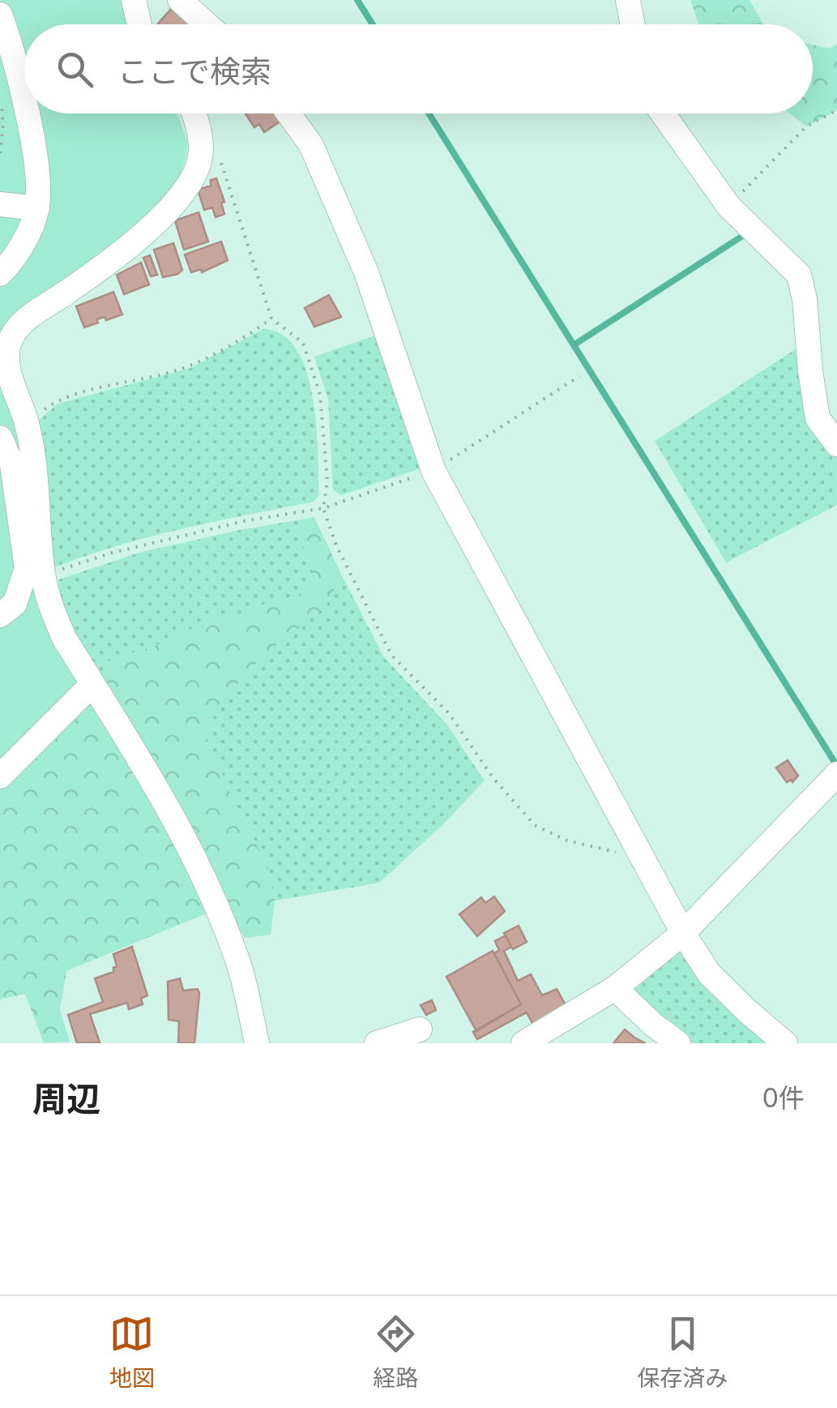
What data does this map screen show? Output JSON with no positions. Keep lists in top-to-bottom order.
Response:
{
  "page": {
    "search": "ここで検索",
    "heading": ["周辺", "0件"],
    "nav": ["地図", "経路", "保存済み"]
  }
}
